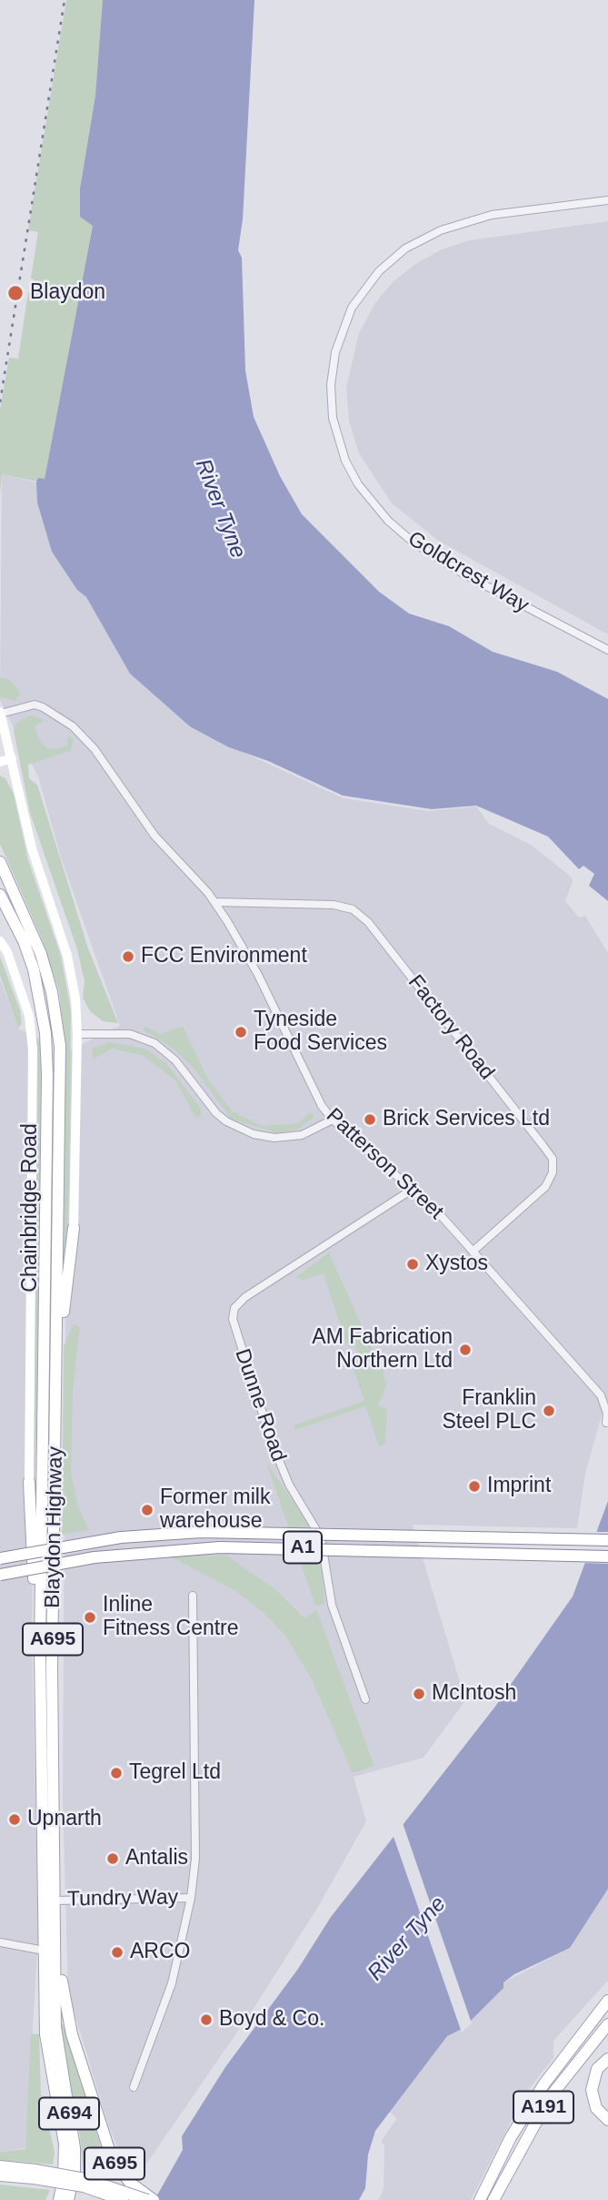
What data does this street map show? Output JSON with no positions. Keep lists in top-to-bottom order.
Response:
{
  "streets": {
    "main road": [
      "Chainbridge Road",
      "Blaydon Highway",
      "A1",
      "A695",
      "A191",
      "A694"
    ],
    "street": [
      "Goldcrest Way",
      "Factory Road",
      "Patterson Street",
      "Dunne Road",
      "Tundry Way"
    ]
  },
  "crossings": [
    ["Factory Road", "Patterson Street"],
    ["Patterson Street", "Dunne Road"],
    ["Blaydon Highway", "A695"],
    ["Blaydon Highway", "Tundry Way"]
  ],
  "water": ["River Tyne"],
  "places": [
    "Blaydon",
    "FCC Environment",
    "Tyneside Food Services",
    "Brick Services Ltd",
    "Xystos",
    "AM Fabrication Northern Ltd",
    "Franklin Steel PLC",
    "Imprint",
    "Former milk warehouse",
    "Inline Fitness Centre",
    "McIntosh",
    "Tegrel Ltd",
    "Upnarth",
    "Antalis",
    "ARCO",
    "Boyd & Co."
  ]
}
